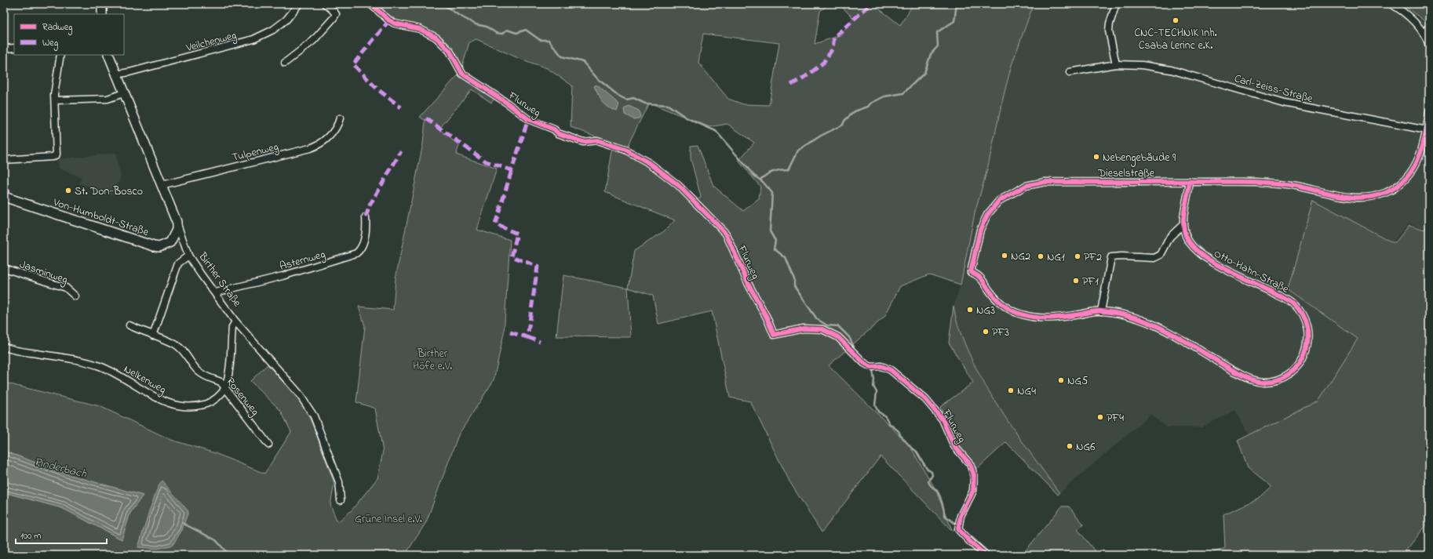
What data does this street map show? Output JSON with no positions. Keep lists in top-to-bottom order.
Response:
{
  "streets": {
    "street": [
      "Veilchenweg",
      "Carl-Zeiss-Straße",
      "Flurweg",
      "Tulpenweg",
      "Dieselstraße",
      "Von-Humboldt-Straße",
      "Asternweg",
      "Otto-Hahn-Straße",
      "Jasminweg",
      "Birther Straße",
      "Nelkenweg",
      "Rosenweg"
    ]
  },
  "crossings": [
    ["Veilchenweg", "Birther Straße"],
    ["Carl-Zeiss-Straße", "Dieselstraße"],
    ["Tulpenweg", "Birther Straße"],
    ["Dieselstraße", "Otto-Hahn-Straße"],
    ["Von-Humboldt-Straße", "Birther Straße"],
    ["Asternweg", "Birther Straße"],
    ["Nelkenweg", "Rosenweg"]
  ],
  "water": ["Rinderbach"],
  "parks": ["Birther Höfe e.V.", "Grüne Insel e.V."],
  "places": [
    "CNC-TECHNIK Inh. Csaba Lerinc e.K.",
    "Nebengebäude 9",
    "St. Don-Bosco",
    "NG2",
    "NG1",
    "PF2",
    "PF1",
    "NG3",
    "PF3",
    "NG5",
    "NG4",
    "PF4",
    "NG6"
  ],
  "legend": ["Radweg", "Weg"],
  "scale_bar": "100 m"
}
